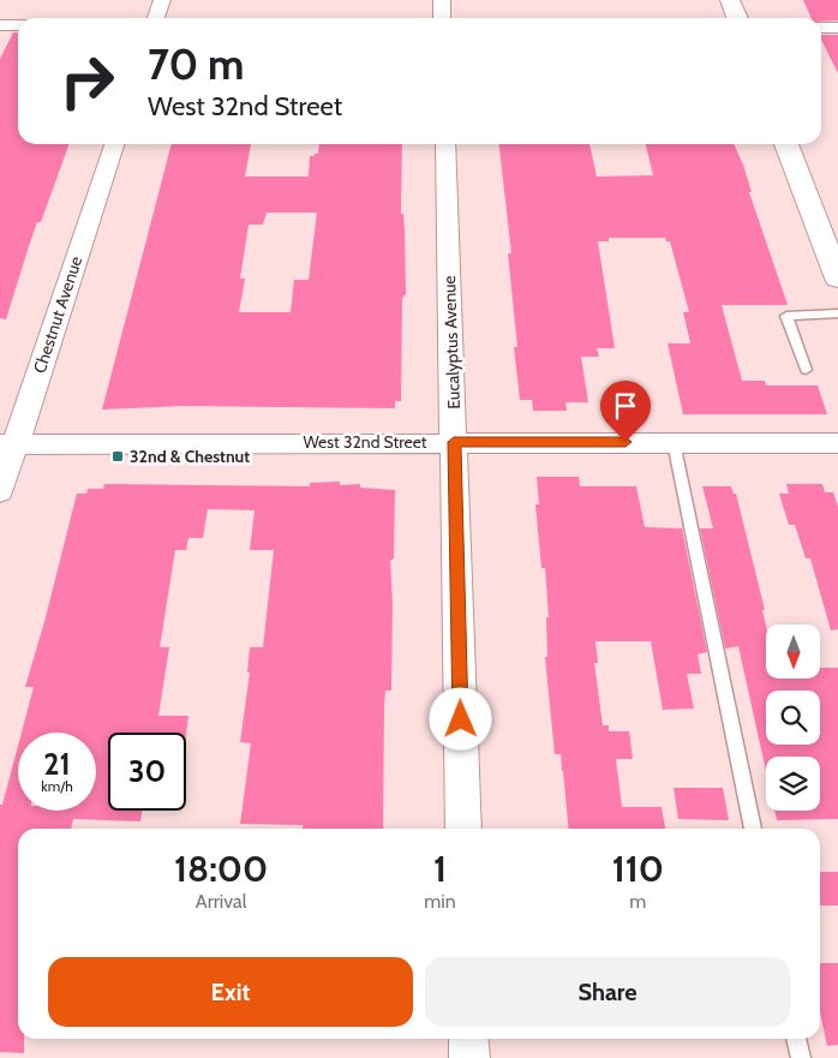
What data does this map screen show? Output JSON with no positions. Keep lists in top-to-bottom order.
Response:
{
  "streets": {
    "street": ["Chestnut Avenue", "Eucalyptus Avenue", "West 32nd Street"]
  },
  "crossings": [
    ["Chestnut Avenue", "West 32nd Street"],
    ["Eucalyptus Avenue", "West 32nd Street"]
  ],
  "places": {
    "transit": ["32nd & Chestnut"]
  },
  "north": "bottom",
  "page": {
    "turn": ["70 m", "West 32nd Street"],
    "speed": "21 km/h",
    "limit": "30",
    "eta": [
      "18:00",
      "Arrival",
      "1",
      "min",
      "110",
      "m"
    ],
    "buttons": ["Exit", "Share"]
  }
}
